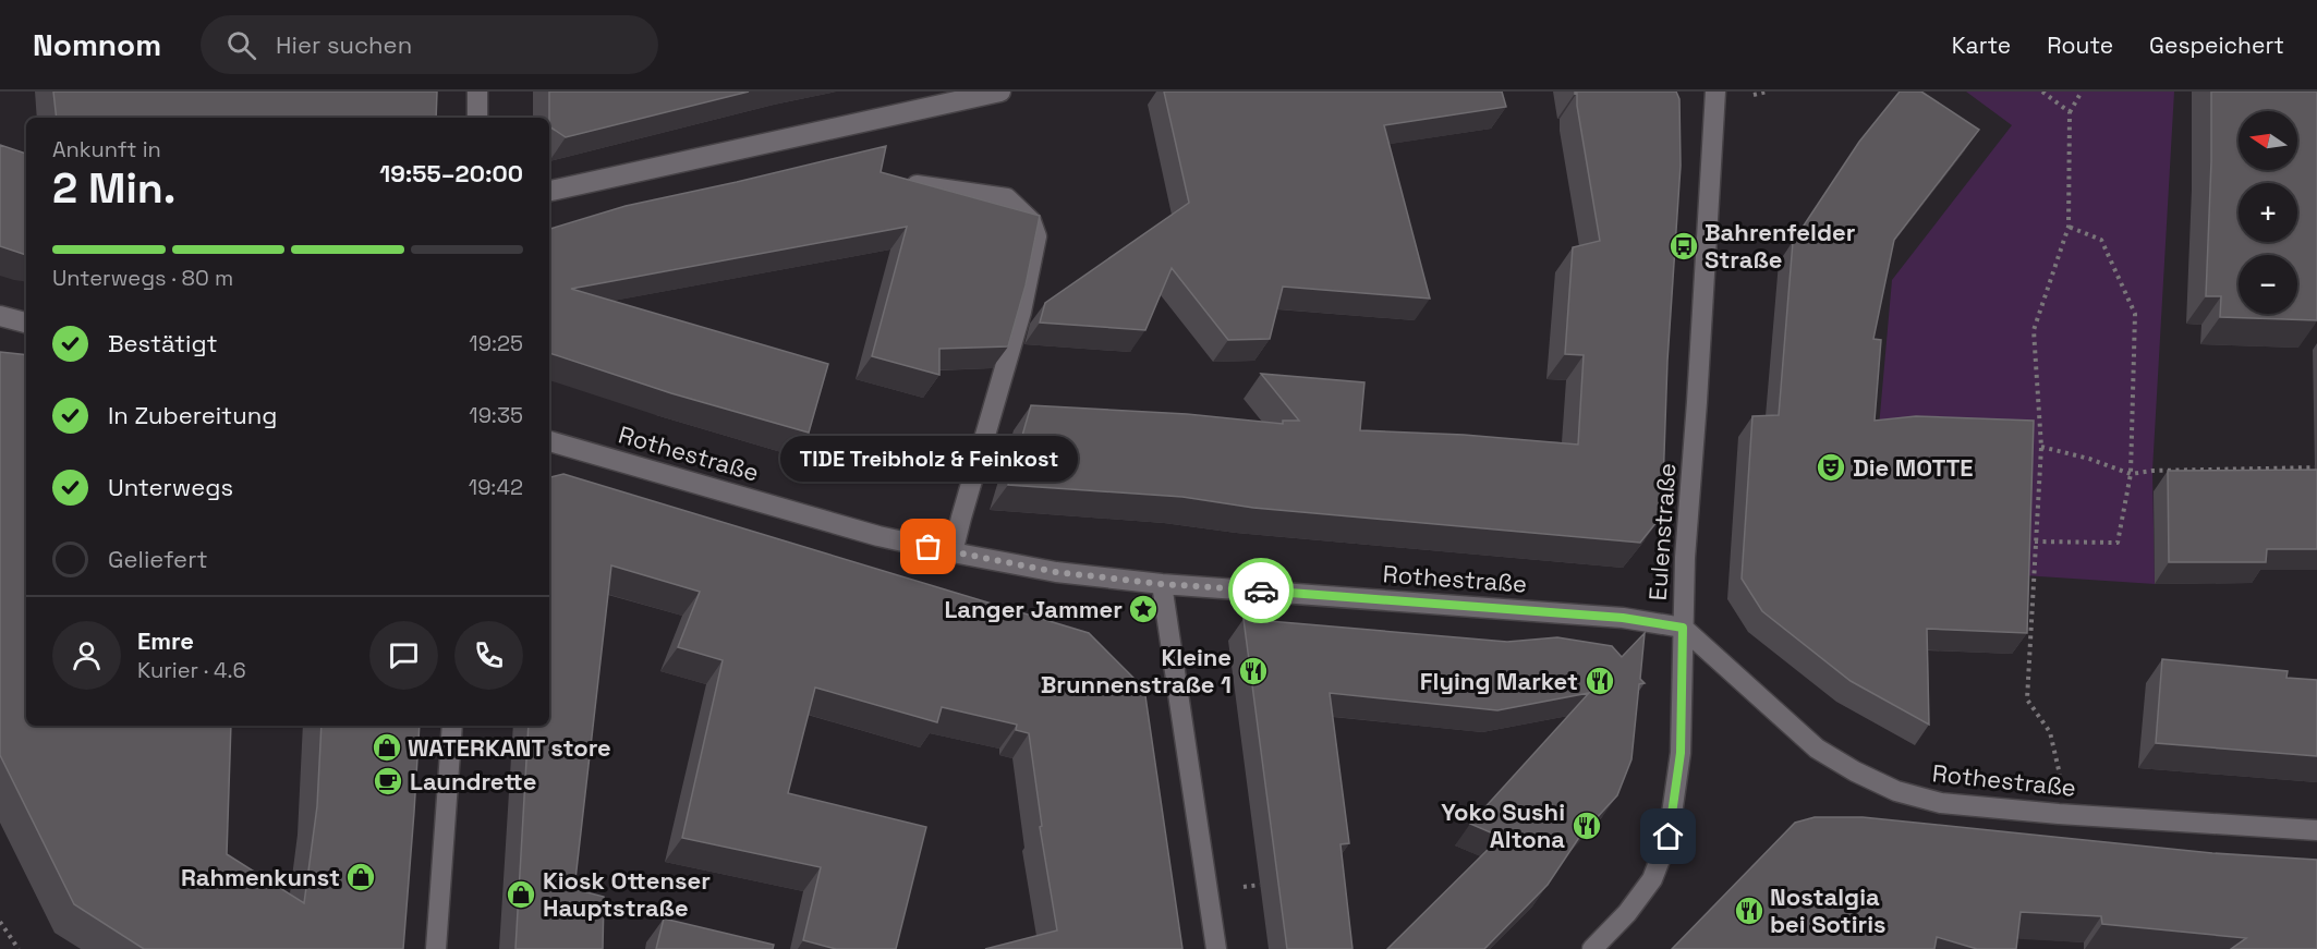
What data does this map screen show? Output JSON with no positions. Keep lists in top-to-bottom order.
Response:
{
  "streets": {
    "street": ["Rothestraße", "Eulenstraße"]
  },
  "crossings": [
    ["Rothestraße", "Eulenstraße"]
  ],
  "places": {
    "bus stop": ["Bahrenfelder Straße"],
    "theatre": ["Die MOTTE"],
    "other": ["TIDE Treibholz & Feinkost"],
    "place": ["Langer Jammer"],
    "restaurant": [
      "Kleine Brunnenstraße 1",
      "Flying Market",
      "Yoko Sushi Altona",
      "Nostalgia bei Sotiris"
    ],
    "shop": ["WATERKANT store", "Rahmenkunst", "Kiosk Ottenser Hauptstraße"],
    "cafe": ["Laundrette"]
  },
  "north": "left",
  "page": {
    "header": "Nomnom",
    "search": "Hier suchen",
    "nav": ["Karte", "Route", "Gespeichert"],
    "map_buttons": ["+", "−"],
    "heading": ["2 Min.", "Ankunft in", "19:55–20:00"],
    "panel": ["Emre", "Kurier · 4.6"],
    "bar": "Unterwegs · 80 m",
    "list": [
      ["Bestätigt", "19:25"],
      ["In Zubereitung", "19:35"],
      ["Unterwegs", "19:42"],
      "Geliefert"
    ],
    "bubble": "TIDE Treibholz & Feinkost"
  }
}
